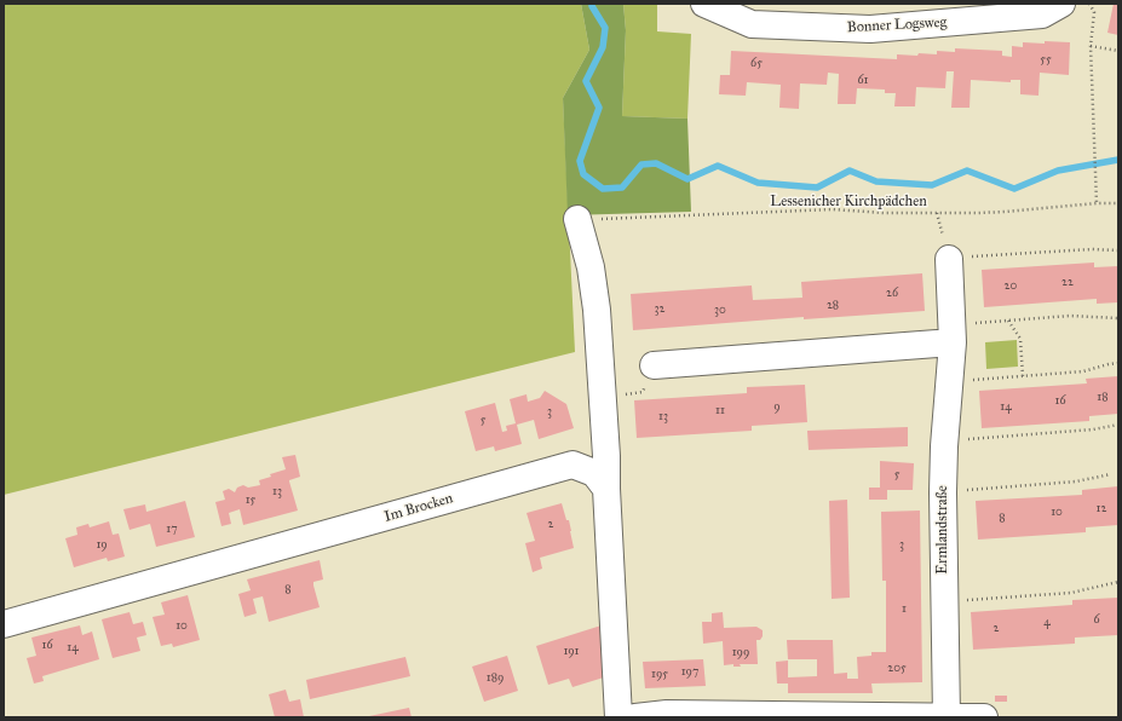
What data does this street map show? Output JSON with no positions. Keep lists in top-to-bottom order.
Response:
{
  "streets": {
    "street": ["Bonner Logsweg", "Im Brocken", "Ermlandstraße"],
    "path": ["Lessenicher Kirchpädchen"]
  },
  "house_numbers": [
    "55",
    "65",
    "61",
    "22",
    "20",
    "26",
    "28",
    "32",
    "30",
    "18",
    "16",
    "9",
    "14",
    "11",
    "3",
    "13",
    "5",
    "5",
    "13",
    "15",
    "12",
    "10",
    "8",
    "2",
    "17",
    "19",
    "3",
    "8",
    "1",
    "6",
    "4",
    "10",
    "2",
    "16",
    "14",
    "191",
    "199",
    "205",
    "197",
    "195",
    "189"
  ]
}
